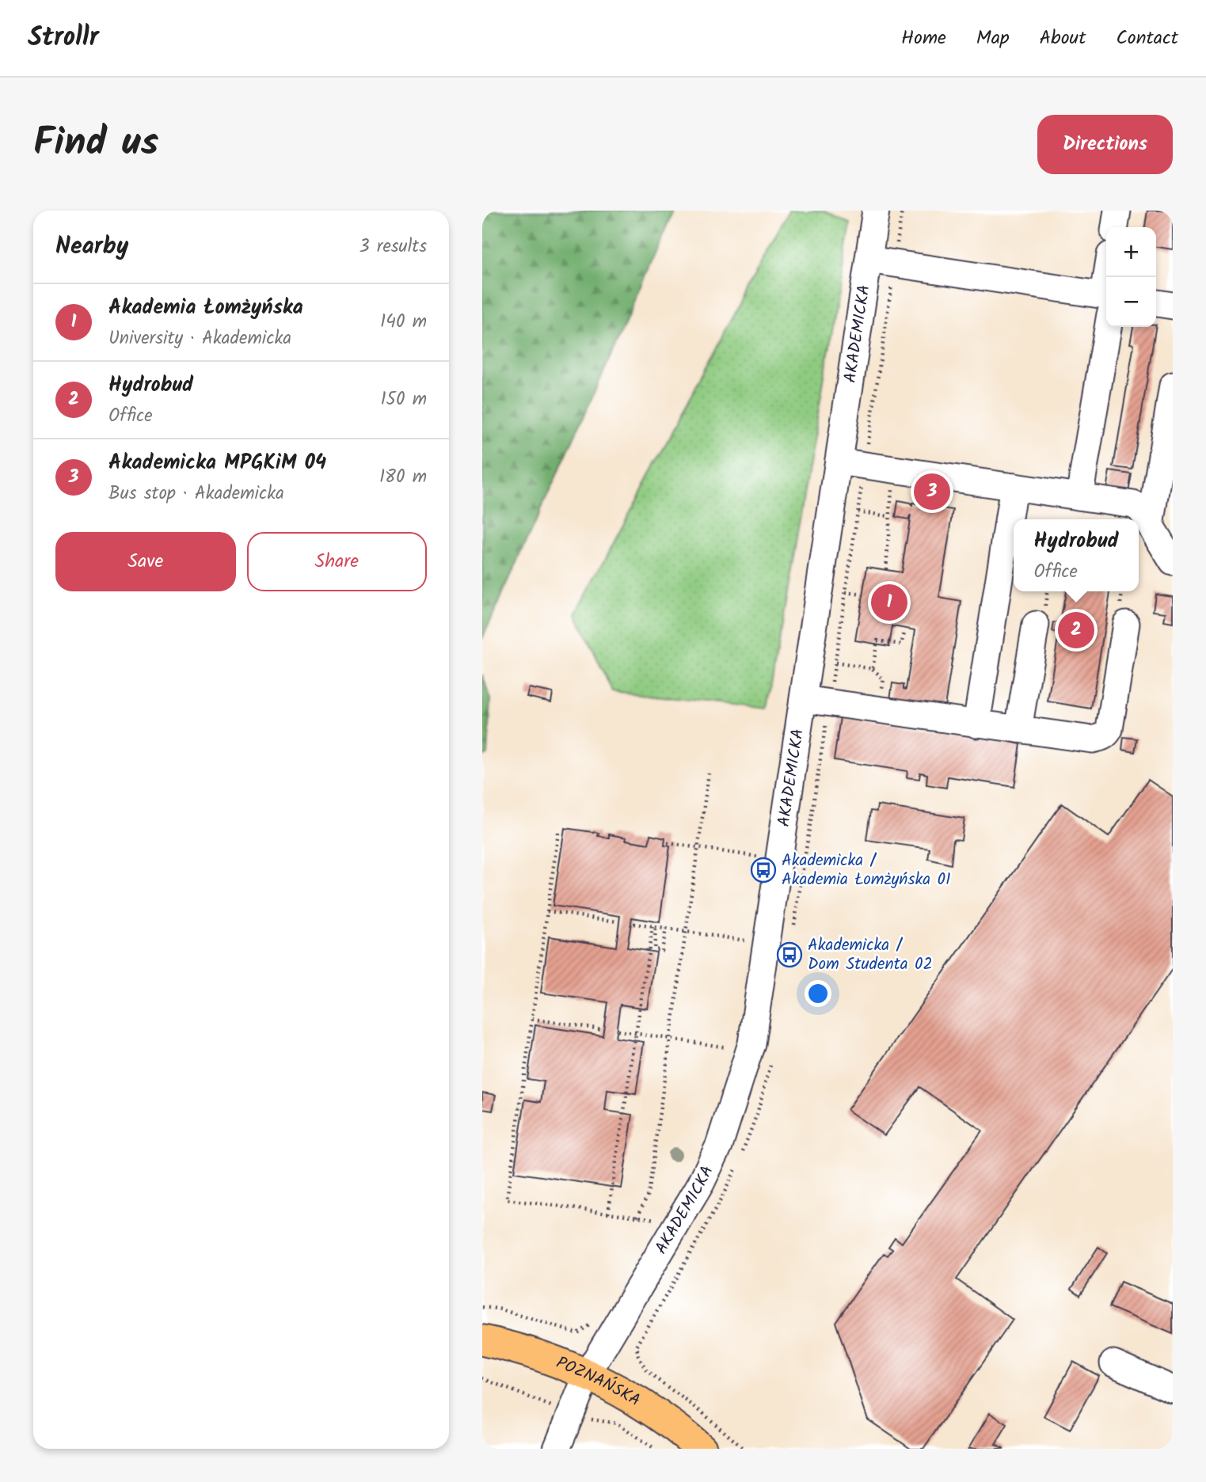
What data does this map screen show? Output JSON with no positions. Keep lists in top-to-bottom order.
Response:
{
  "streets": {
    "main road": ["POZNAŃSKA"],
    "street": ["AKADEMICKA"]
  },
  "crossings": [
    ["AKADEMICKA", "POZNAŃSKA"]
  ],
  "places": {
    "bus stop": ["Akademicka / Akademia Łomżyńska 01", "Akademicka / Dom Studenta 02"]
  },
  "page": {
    "header": "Strollr",
    "nav": [
      "Home",
      "Map",
      "About",
      "Contact"
    ],
    "title": "Find us",
    "buttons": [
      "Directions",
      ["Save", "Share"]
    ],
    "heading": ["Nearby", "3 results"],
    "map_buttons": ["+", "−"],
    "list": [
      {
        "mark": "1",
        "name": "Akademia Łomżyńska",
        "note": "University · Akademicka",
        "value": "140 m"
      },
      {
        "mark": "2",
        "name": "Hydrobud",
        "note": "Office",
        "value": "150 m"
      },
      {
        "mark": "3",
        "name": "Akademicka MPGKiM 04",
        "note": "Bus stop · Akademicka",
        "value": "180 m"
      }
    ],
    "pins": ["3", "1", "2"],
    "popup": ["Hydrobud", "Office"]
  }
}
